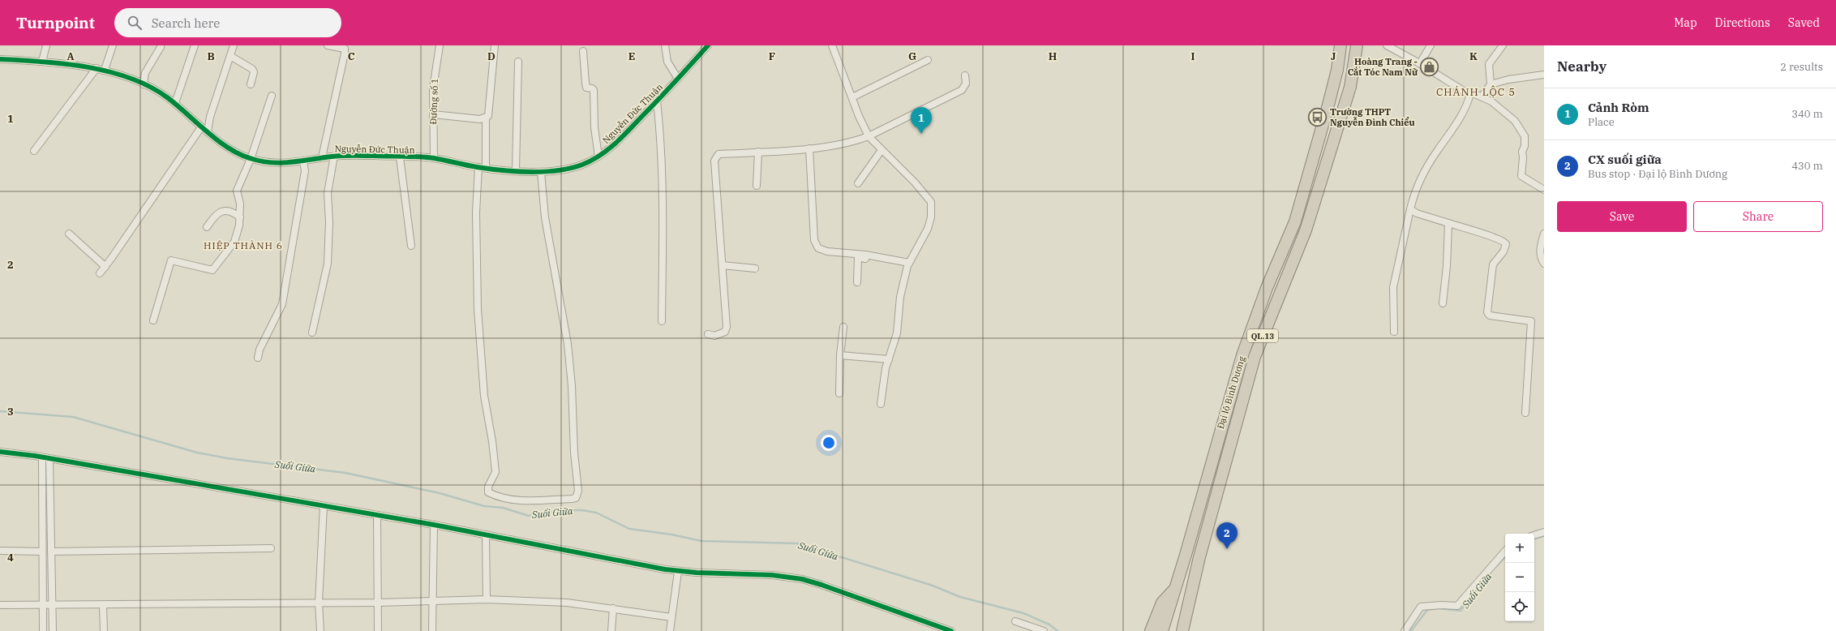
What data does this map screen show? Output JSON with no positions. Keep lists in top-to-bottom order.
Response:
{
  "streets": {
    "highway": ["QL.13", "Đại lộ Bình Dương"],
    "street": ["Đường số 1", "Nguyễn Đức Thuận"]
  },
  "crossings": [
    ["Đường số 1", "Nguyễn Đức Thuận"]
  ],
  "districts": ["CHÁNH LỘC 5", "HIỆP THÀNH 6"],
  "water": ["Suối Giữa"],
  "places": {
    "shop": ["Hoàng Trang - Cắt Tóc Nam Nữ"],
    "bus stop": ["Trường THPT Nguyễn Đình Chiểu"]
  },
  "page": {
    "header": "Turnpoint",
    "search": "Search here",
    "nav": ["Map", "Directions", "Saved"],
    "heading": ["Nearby", "2 results"],
    "list": [
      {
        "mark": "1",
        "name": "Cảnh Ròm",
        "note": "Place",
        "value": "340 m"
      },
      {
        "mark": "2",
        "name": "CX suối giữa",
        "note": "Bus stop · Đại lộ Bình Dương",
        "value": "430 m"
      }
    ],
    "pins": ["1", "2"],
    "buttons": ["Save", "Share"],
    "map_buttons": ["+", "−"]
  },
  "grid": {
    "columns": [
      "A",
      "B",
      "C",
      "D",
      "E",
      "F",
      "G",
      "H",
      "I",
      "J",
      "K"
    ],
    "rows": [
      "1",
      "2",
      "3",
      "4"
    ]
  }
}
